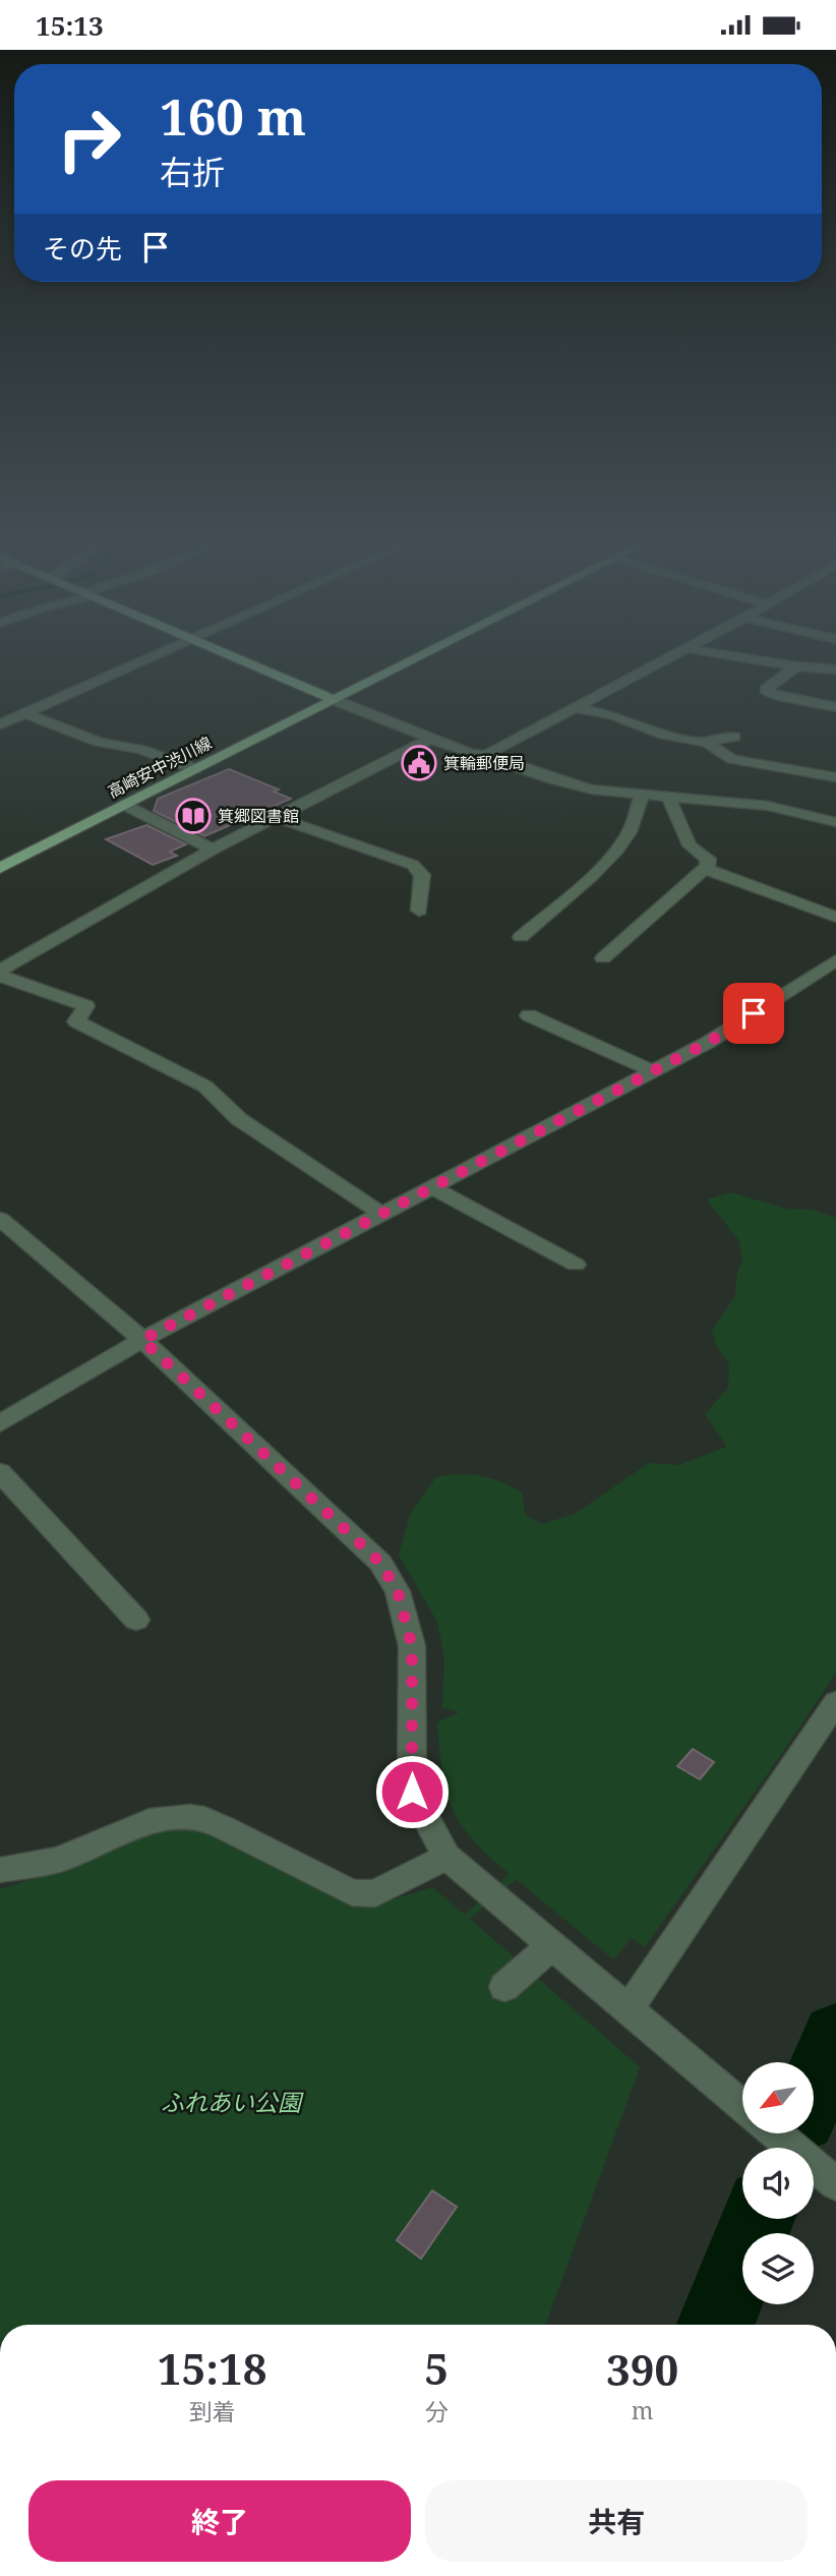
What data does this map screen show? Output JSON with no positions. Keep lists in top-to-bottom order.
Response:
{
  "streets": {
    "main road": ["高崎安中渋川線"]
  },
  "parks": ["ふれあい公園"],
  "places": {
    "public building": ["箕輪郵便局"],
    "library": ["箕郷図書館"]
  },
  "north": "bottom left",
  "page": {
    "status": "15:13",
    "turn": ["160 m", "右折"],
    "then": "その先",
    "eta": [
      "15:18",
      "到着",
      "5",
      "分",
      "390",
      "m"
    ],
    "buttons": ["終了", "共有"]
  }
}
